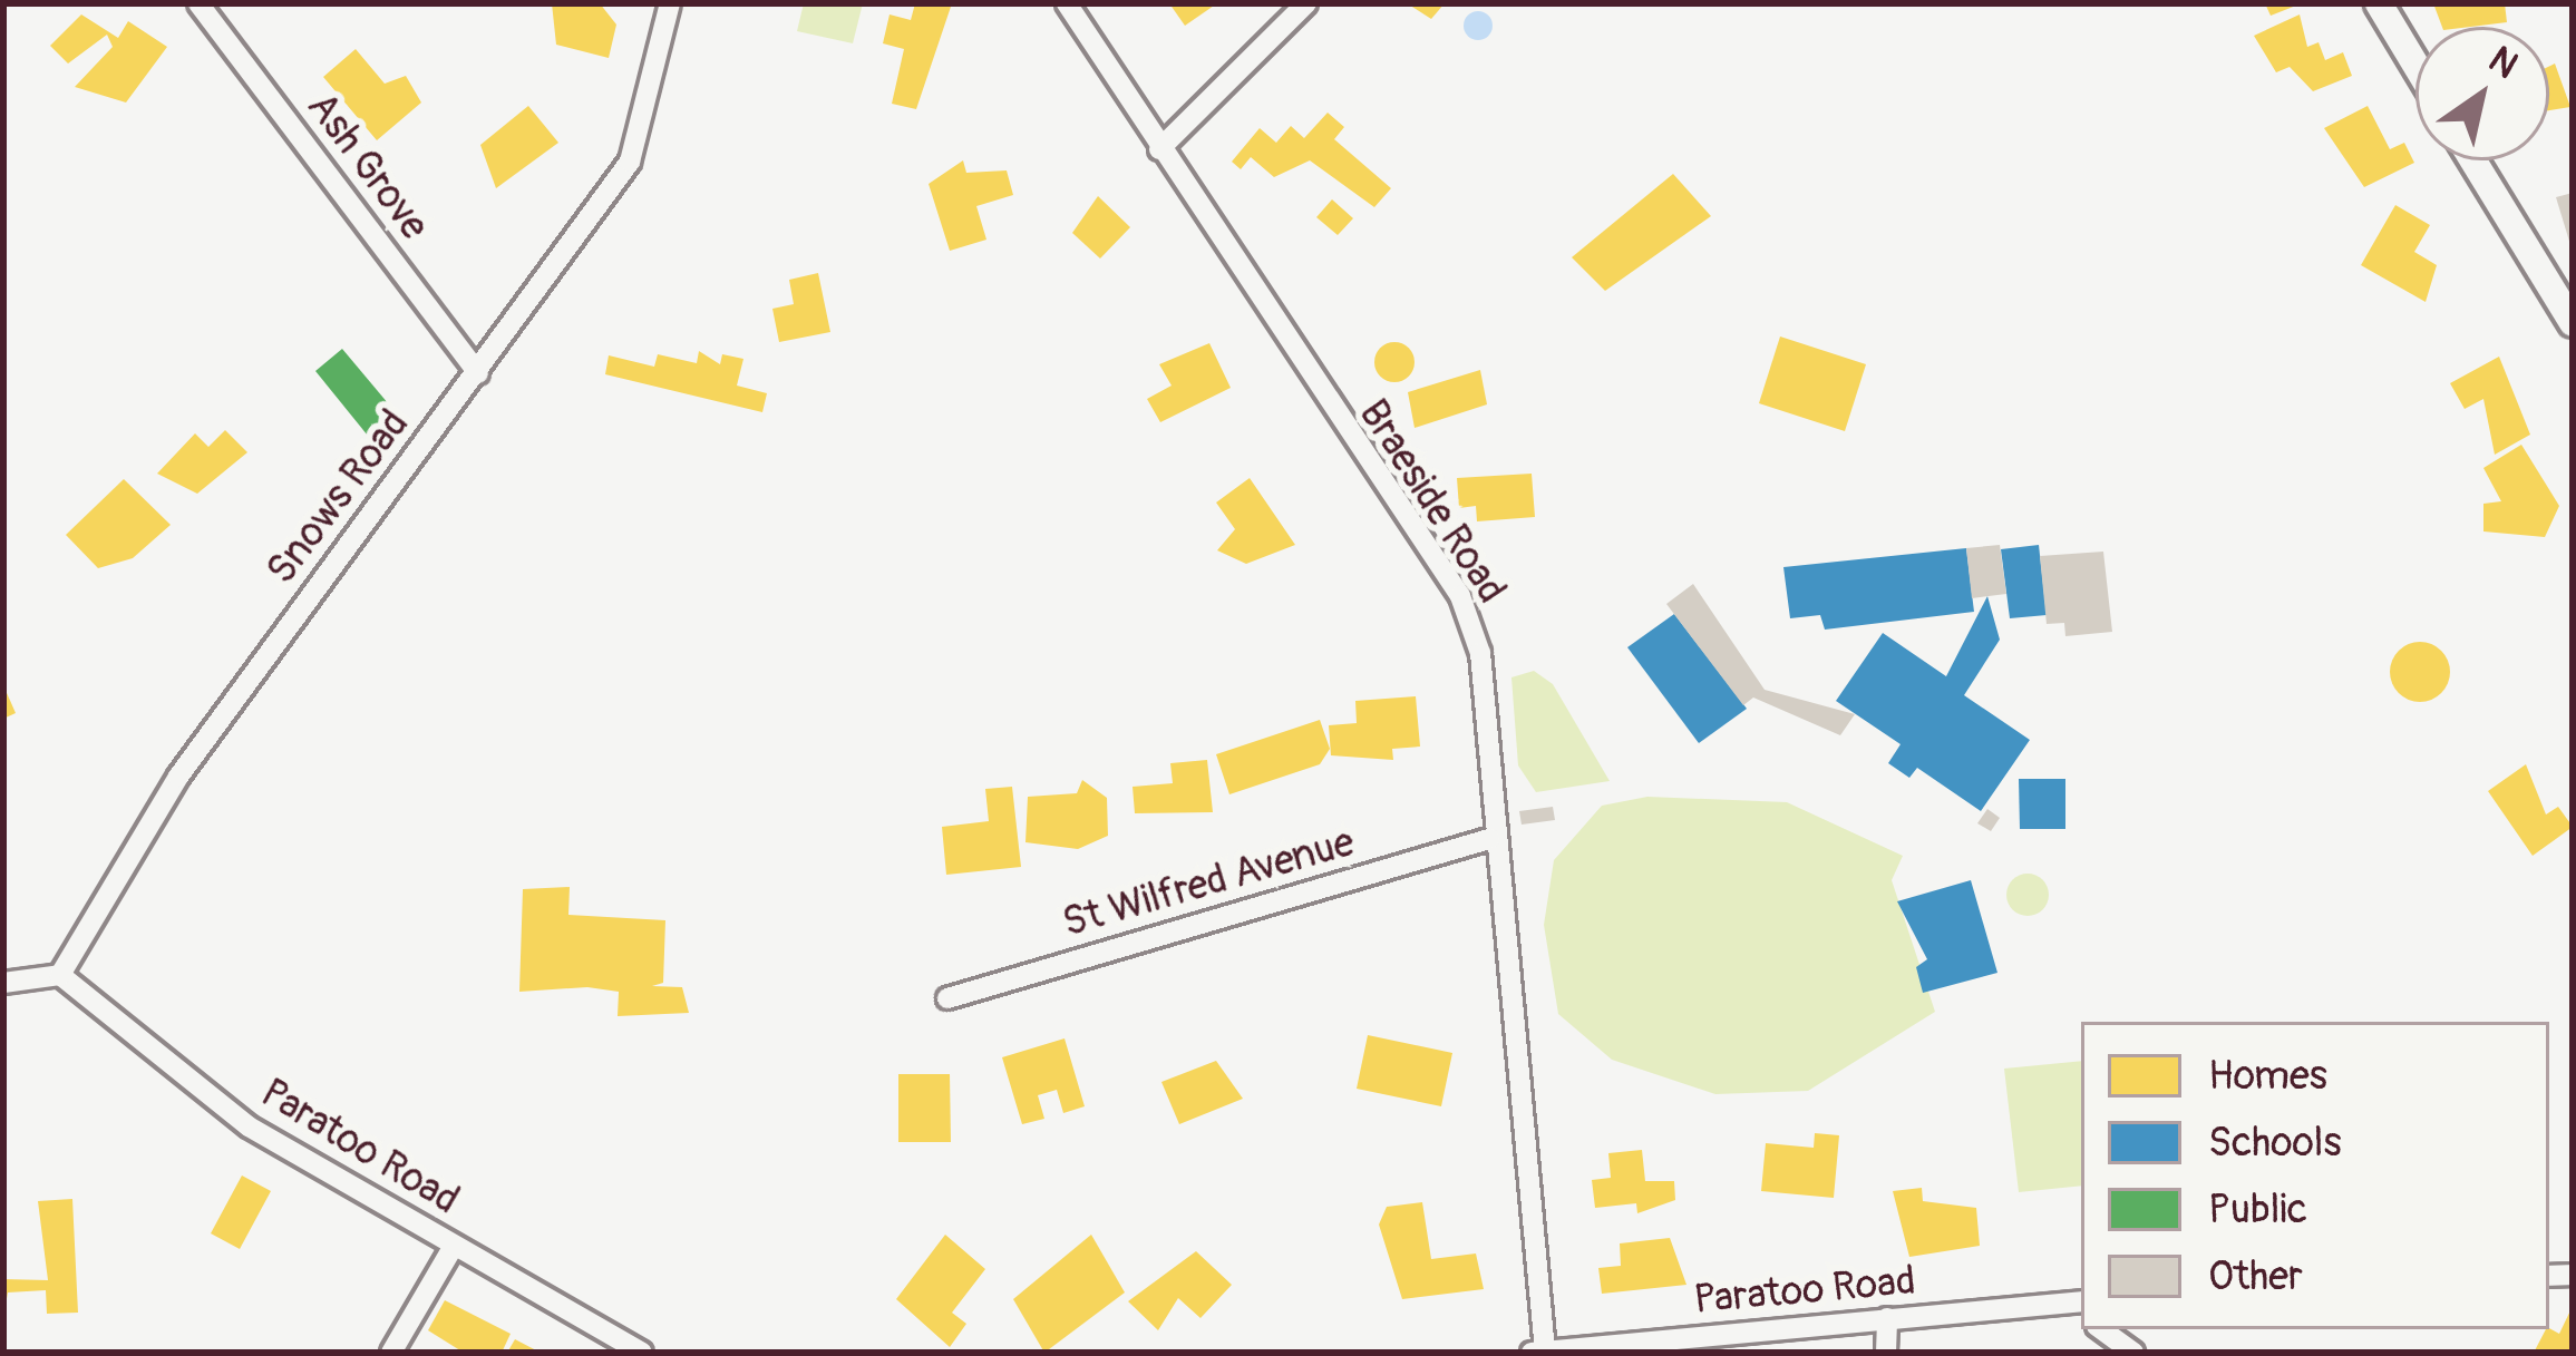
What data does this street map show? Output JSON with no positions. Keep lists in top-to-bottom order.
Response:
{
  "streets": {
    "street": [
      "Ash Grove",
      "Snows Road",
      "Braeside Road",
      "St Wilfred Avenue",
      "Paratoo Road"
    ]
  },
  "crossings": [
    ["Ash Grove", "Snows Road"],
    ["Snows Road", "Paratoo Road"],
    ["Braeside Road", "St Wilfred Avenue"],
    ["Braeside Road", "Paratoo Road"]
  ],
  "legend": [
    "Homes",
    "Schools",
    "Public",
    "Other"
  ],
  "north": "top right"
}
